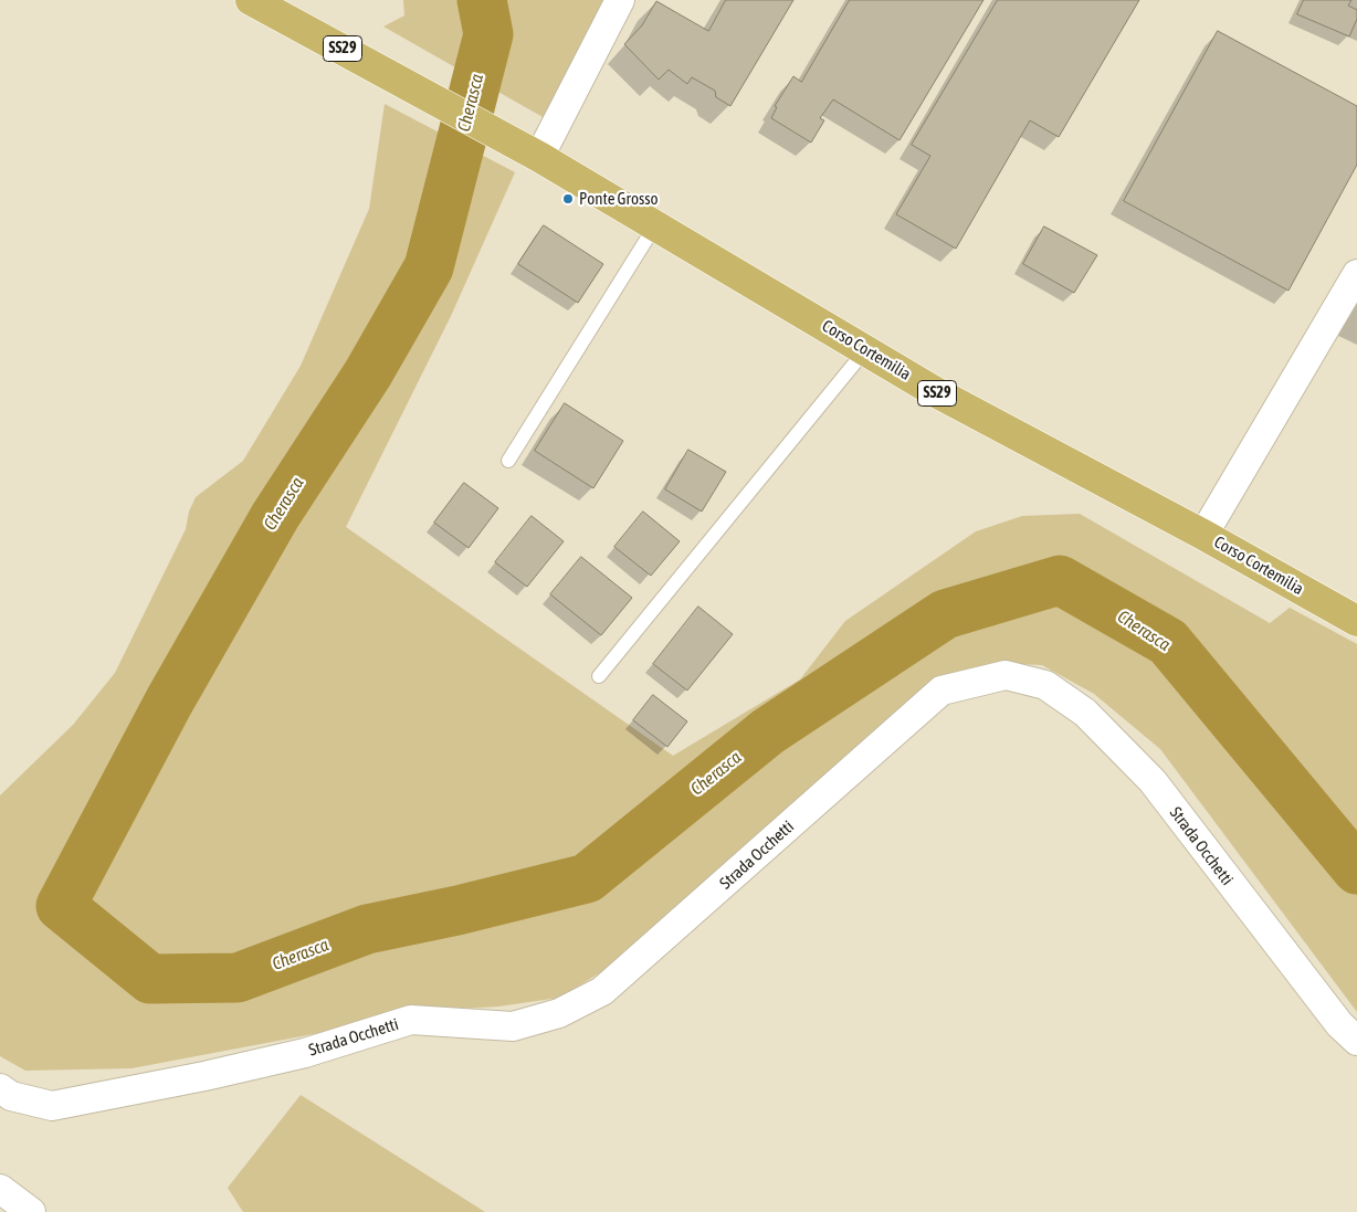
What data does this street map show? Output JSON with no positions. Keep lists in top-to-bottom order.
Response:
{
  "streets": {
    "main road": ["SS29", "Corso Cortemilia"],
    "street": ["Strada Occhetti"]
  },
  "crossings": [
    ["SS29", "Corso Cortemilia"]
  ],
  "water": ["Cherasca"],
  "places": ["Ponte Grosso"]
}
